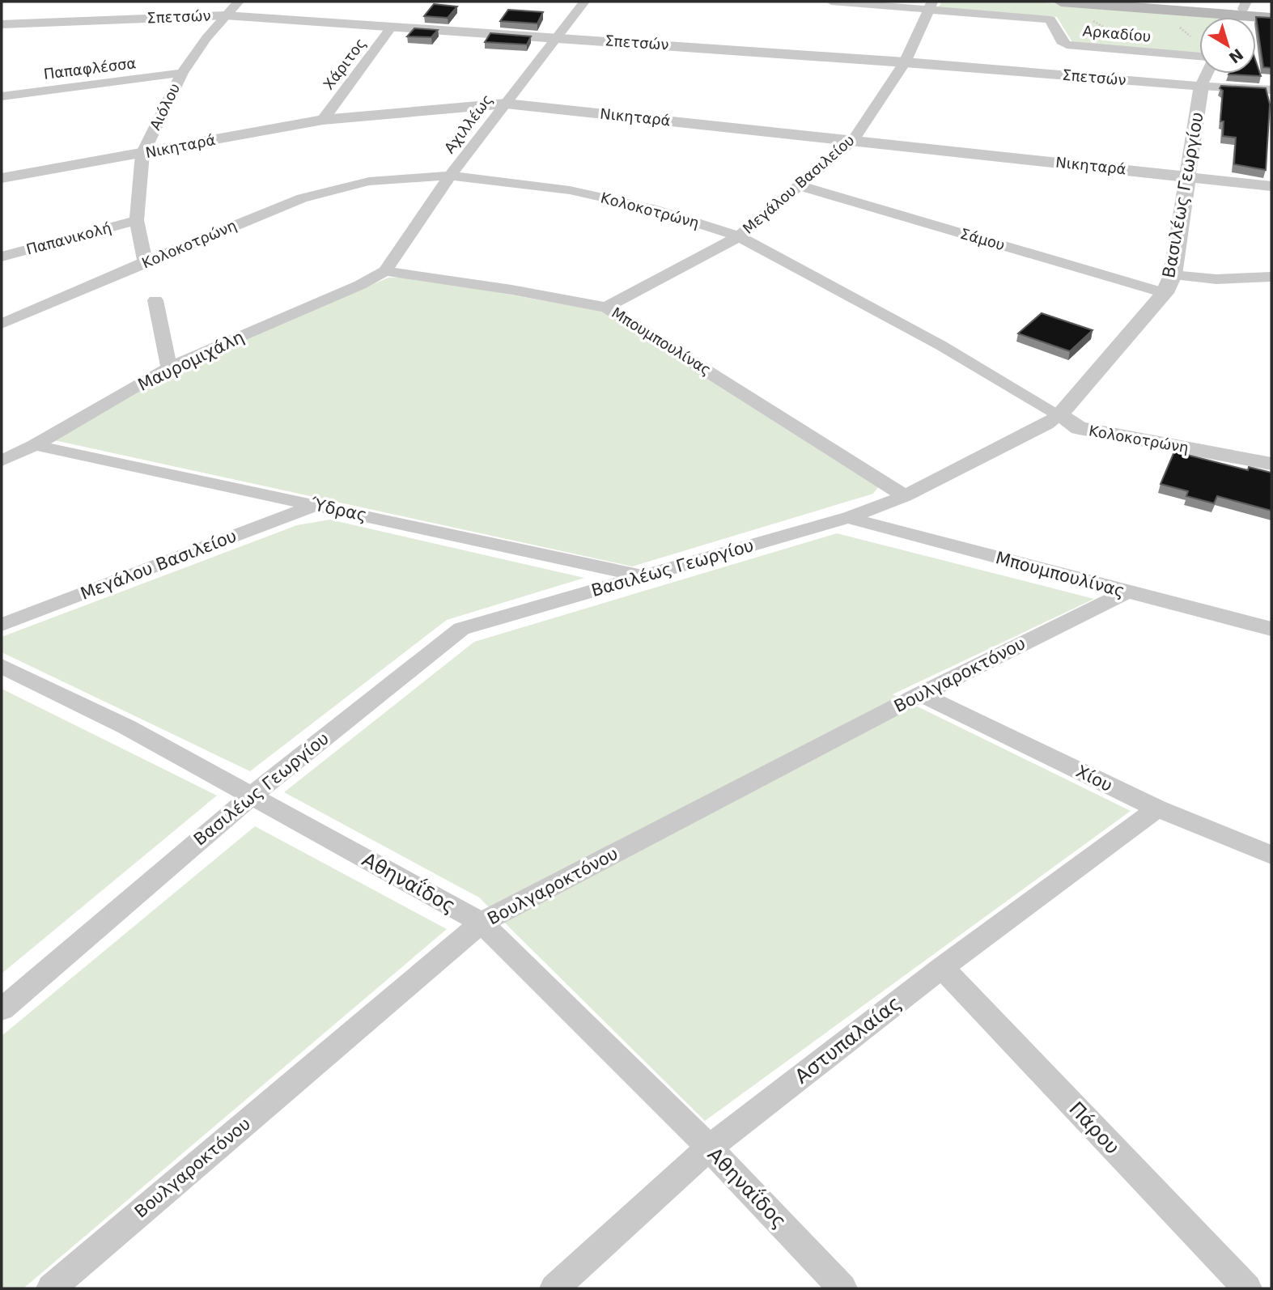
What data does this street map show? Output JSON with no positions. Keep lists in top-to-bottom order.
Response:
{
  "streets": {
    "street": [
      "Σπετσών",
      "Αρκαδίου",
      "Χάριτος",
      "Παπαφλέσσα",
      "Αιόλου",
      "Νικηταρά",
      "Αχιλλέως",
      "Μεγάλου Βασιλείου",
      "Βασιλέως Γεωργίου",
      "Κολοκοτρώνη",
      "Παπανικολή",
      "Σάμου",
      "Μπουμπουλίνας",
      "Μαυρομιχάλη",
      "Ύδρας",
      "Βουλγαροκτόνου",
      "Χίου",
      "Αθηναΐδος",
      "Αστυπαλαίας",
      "Πάρου"
    ]
  },
  "crossings": [
    ["Σπετσών", "Χάριτος"],
    ["Σπετσών", "Αιόλου"],
    ["Σπετσών", "Αχιλλέως"],
    ["Σπετσών", "Μεγάλου Βασιλείου"],
    ["Σπετσών", "Βασιλέως Γεωργίου"],
    ["Αρκαδίου", "Μεγάλου Βασιλείου"],
    ["Χάριτος", "Νικηταρά"],
    ["Παπαφλέσσα", "Αιόλου"],
    ["Αιόλου", "Νικηταρά"],
    ["Αιόλου", "Κολοκοτρώνη"],
    ["Αιόλου", "Παπανικολή"],
    ["Νικηταρά", "Αχιλλέως"],
    ["Νικηταρά", "Μεγάλου Βασιλείου"],
    ["Νικηταρά", "Βασιλέως Γεωργίου"],
    ["Αχιλλέως", "Κολοκοτρώνη"],
    ["Αχιλλέως", "Μπουμπουλίνας"],
    ["Αχιλλέως", "Μαυρομιχάλη"],
    ["Μεγάλου Βασιλείου", "Κολοκοτρώνη"],
    ["Μεγάλου Βασιλείου", "Σάμου"],
    ["Μεγάλου Βασιλείου", "Μπουμπουλίνας"],
    ["Μεγάλου Βασιλείου", "Ύδρας"],
    ["Βασιλέως Γεωργίου", "Κολοκοτρώνη"],
    ["Βασιλέως Γεωργίου", "Σάμου"],
    ["Βασιλέως Γεωργίου", "Μπουμπουλίνας"],
    ["Βασιλέως Γεωργίου", "Ύδρας"],
    ["Βασιλέως Γεωργίου", "Αθηναΐδος"],
    ["Μπουμπουλίνας", "Μαυρομιχάλη"],
    ["Μπουμπουλίνας", "Βουλγαροκτόνου"],
    ["Μαυρομιχάλη", "Ύδρας"],
    ["Βουλγαροκτόνου", "Χίου"],
    ["Βουλγαροκτόνου", "Αθηναΐδος"],
    ["Χίου", "Αστυπαλαίας"],
    ["Αθηναΐδος", "Αστυπαλαίας"],
    ["Αστυπαλαίας", "Πάρου"]
  ],
  "north": "bottom right"
}
